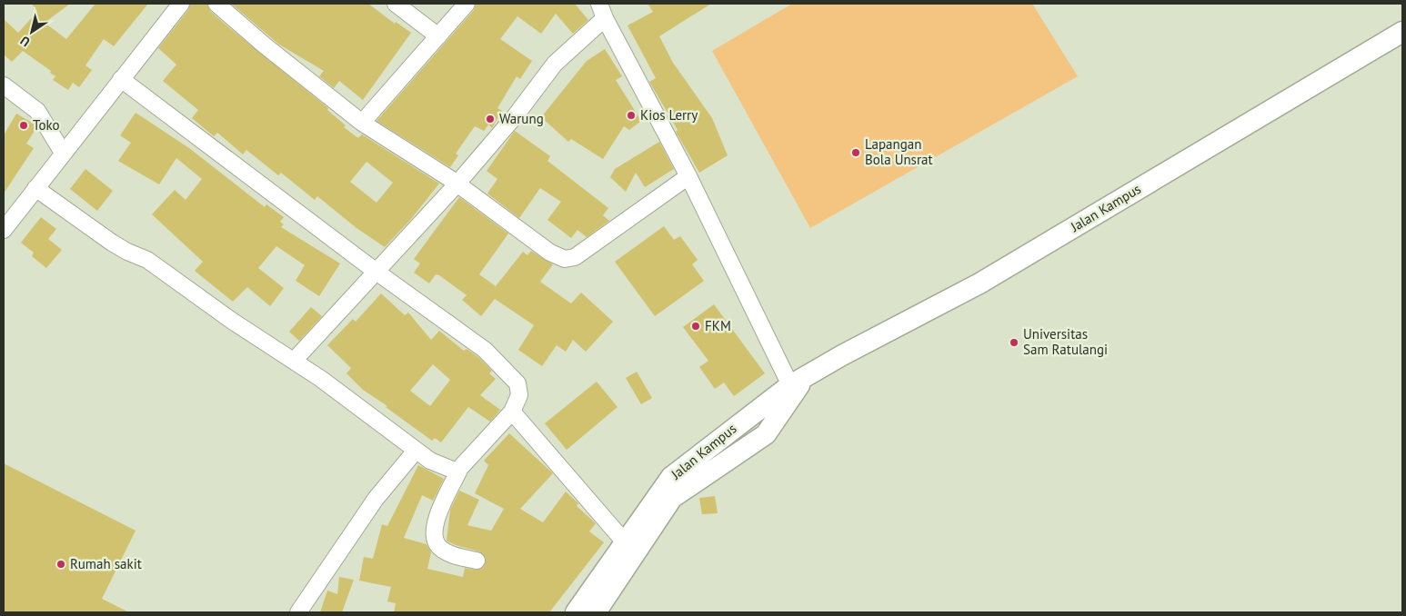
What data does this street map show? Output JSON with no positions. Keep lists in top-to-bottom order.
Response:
{
  "streets": {
    "street": ["Jalan Kampus"]
  },
  "places": [
    "Kios Lerry",
    "Warung",
    "Toko",
    "Lapangan Bola Unsrat",
    "FKM",
    "Universitas Sam Ratulangi",
    "Rumah sakit"
  ],
  "north": "bottom left"
}
